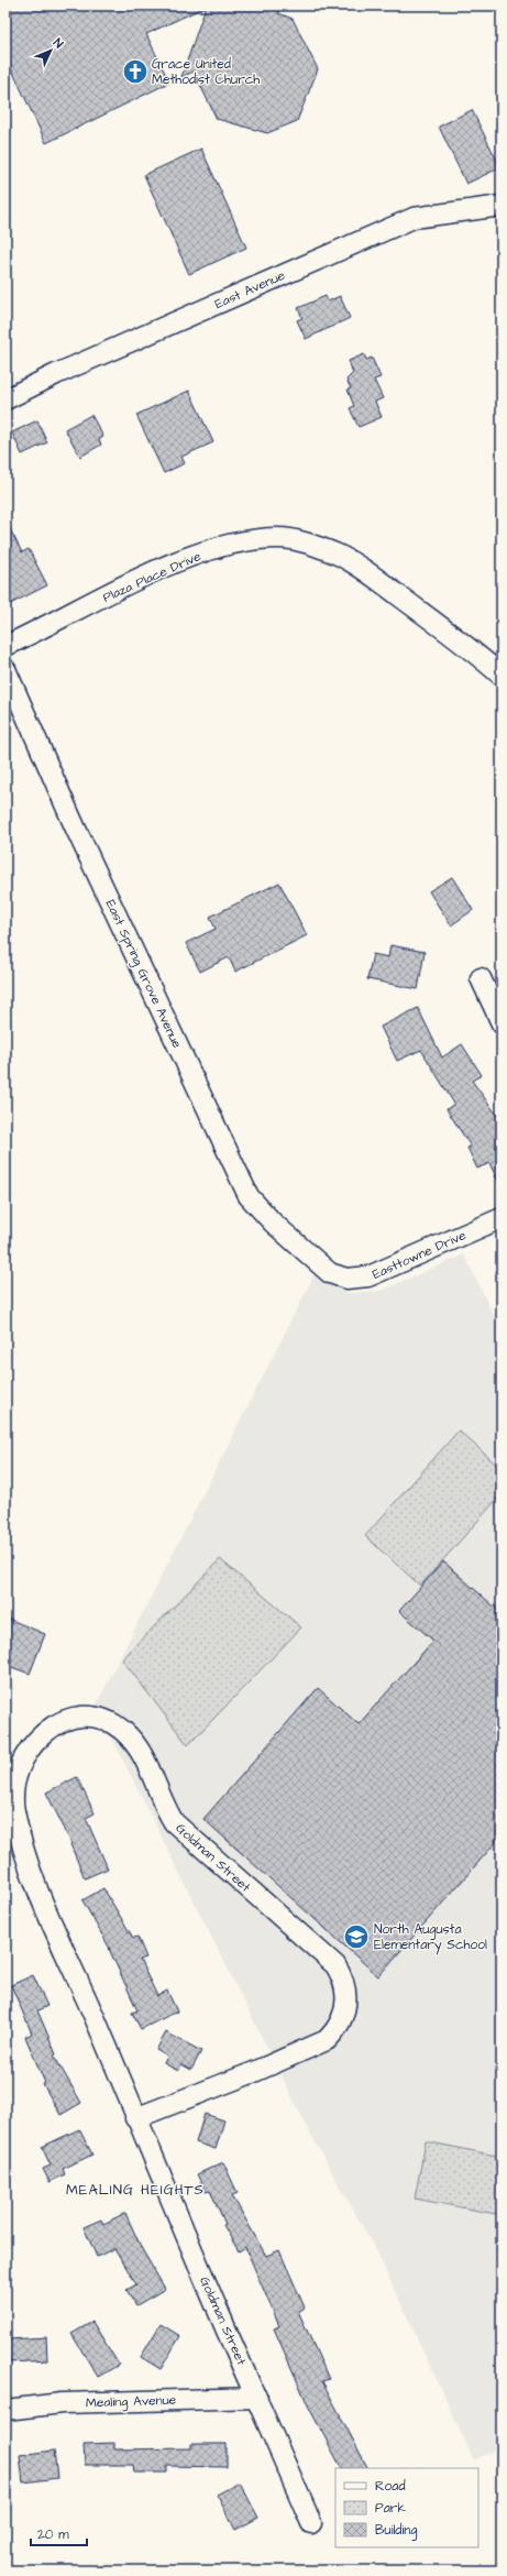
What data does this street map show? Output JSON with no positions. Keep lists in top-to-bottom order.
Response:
{
  "streets": {
    "street": [
      "East Avenue",
      "Plaza Place Drive",
      "East Spring Grove Avenue",
      "Easttowne Drive",
      "Goldman Street",
      "Mealing Avenue"
    ]
  },
  "crossings": [
    ["East Spring Grove Avenue", "Easttowne Drive"],
    ["Goldman Street", "Mealing Avenue"]
  ],
  "districts": ["MEALING HEIGHTS"],
  "places": {
    "church": ["Grace United Methodist Church"],
    "school or university": ["North Augusta Elementary School"]
  },
  "legend": ["Road", "Park", "Building"],
  "scale_bar": "20 m",
  "north": "top right"
}
